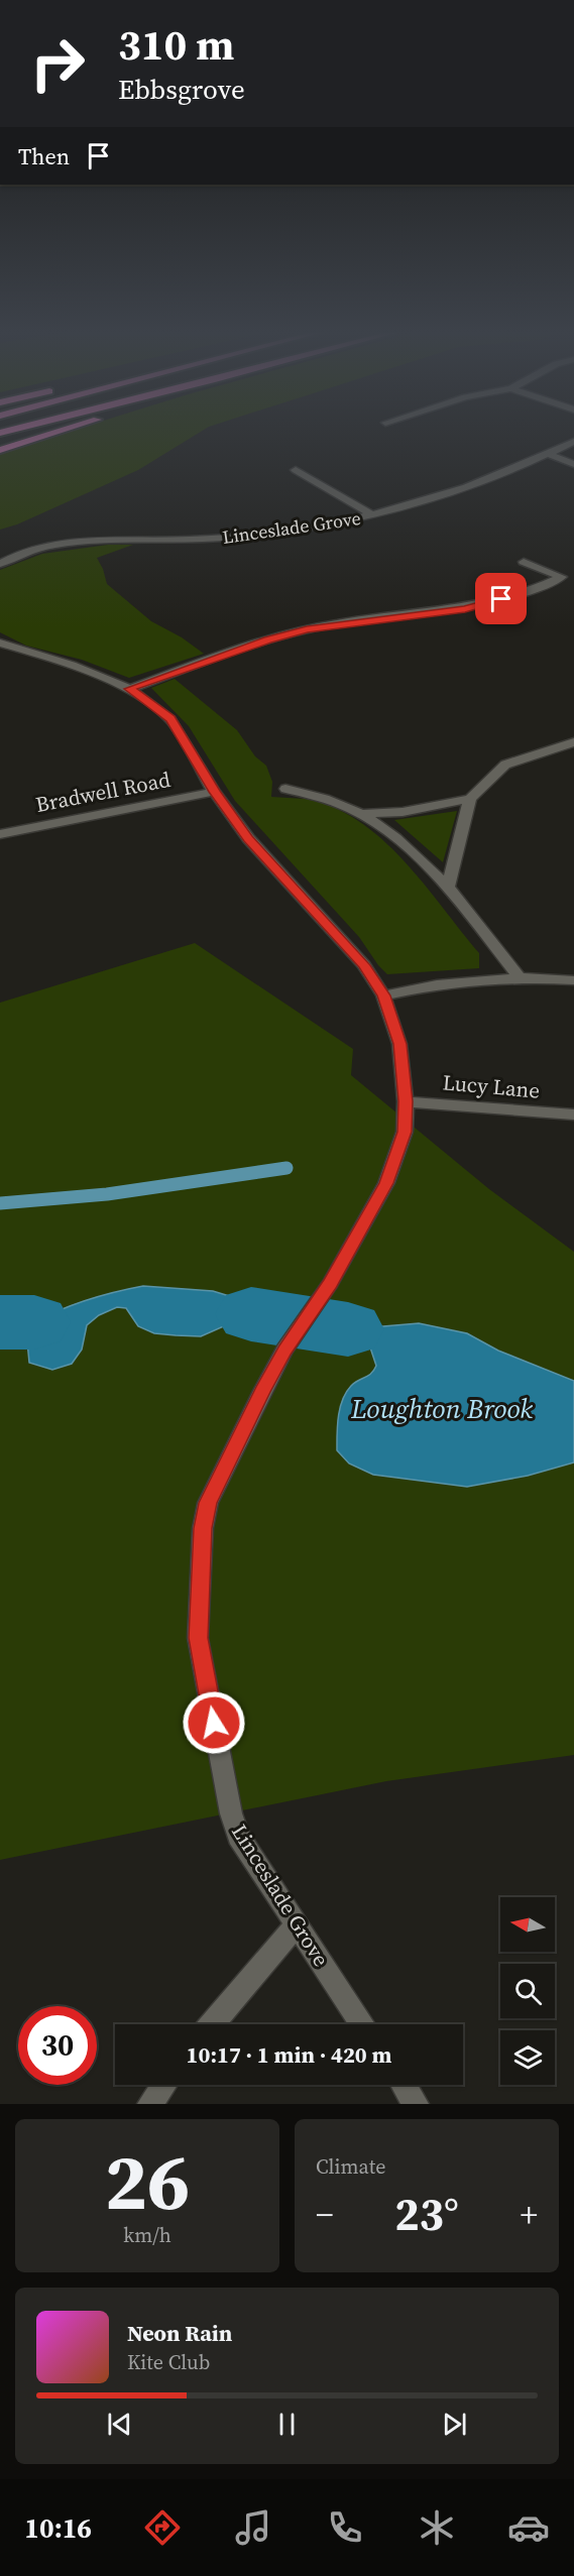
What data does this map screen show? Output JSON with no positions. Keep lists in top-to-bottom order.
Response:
{
  "streets": {
    "street": ["Linceslade Grove", "Bradwell Road", "Lucy Lane"]
  },
  "crossings": [
    ["Linceslade Grove", "Bradwell Road"],
    ["Linceslade Grove", "Lucy Lane"]
  ],
  "water": ["Loughton Brook"],
  "north": "left",
  "page": {
    "turn": ["310 m", "Ebbsgrove"],
    "then": "Then",
    "limit": "30",
    "trip": "10:17 · 1 min · 420 m",
    "tile": [
      ["26", "km/h"],
      "Climate"
    ],
    "heat": ["−", "23°", "+"],
    "song": ["Neon Rain", "Kite Club"],
    "tabs": "10:16"
  }
}
